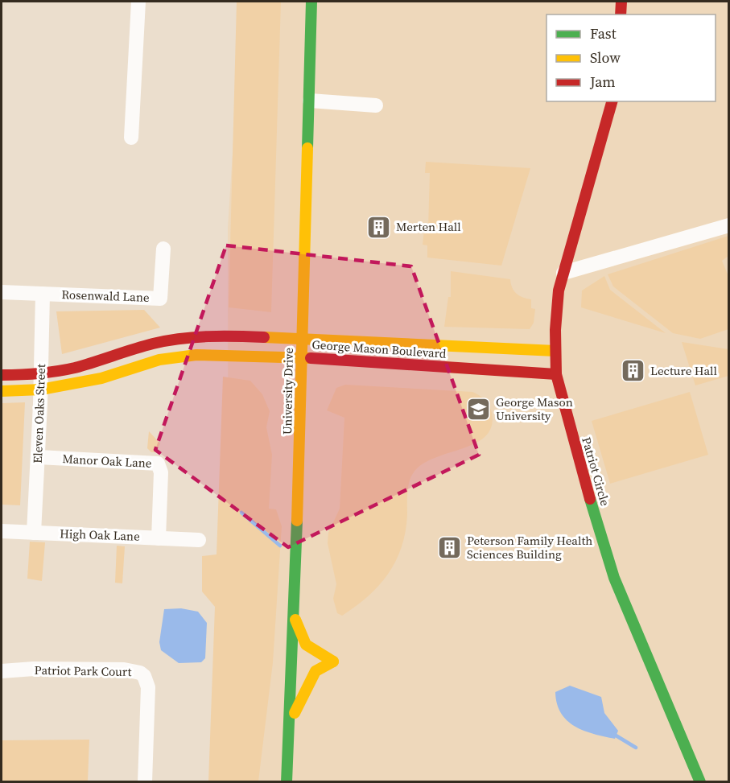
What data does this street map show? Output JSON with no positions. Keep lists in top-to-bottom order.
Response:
{
  "streets": {
    "street": [
      "Rosenwald Lane",
      "George Mason Boulevard",
      "University Drive",
      "Eleven Oaks Street",
      "Manor Oak Lane",
      "Patriot Circle",
      "High Oak Lane",
      "Patriot Park Court"
    ]
  },
  "crossings": [
    ["Rosenwald Lane", "Eleven Oaks Street"],
    ["George Mason Boulevard", "University Drive"],
    ["George Mason Boulevard", "Eleven Oaks Street"],
    ["George Mason Boulevard", "Patriot Circle"],
    ["Eleven Oaks Street", "Manor Oak Lane"],
    ["Eleven Oaks Street", "High Oak Lane"],
    ["Manor Oak Lane", "High Oak Lane"]
  ],
  "places": {
    "building": ["Merten Hall", "Lecture Hall", "Peterson Family Health Sciences Building"],
    "school or university": ["George Mason University"]
  },
  "legend": ["Fast", "Slow", "Jam"]
}
